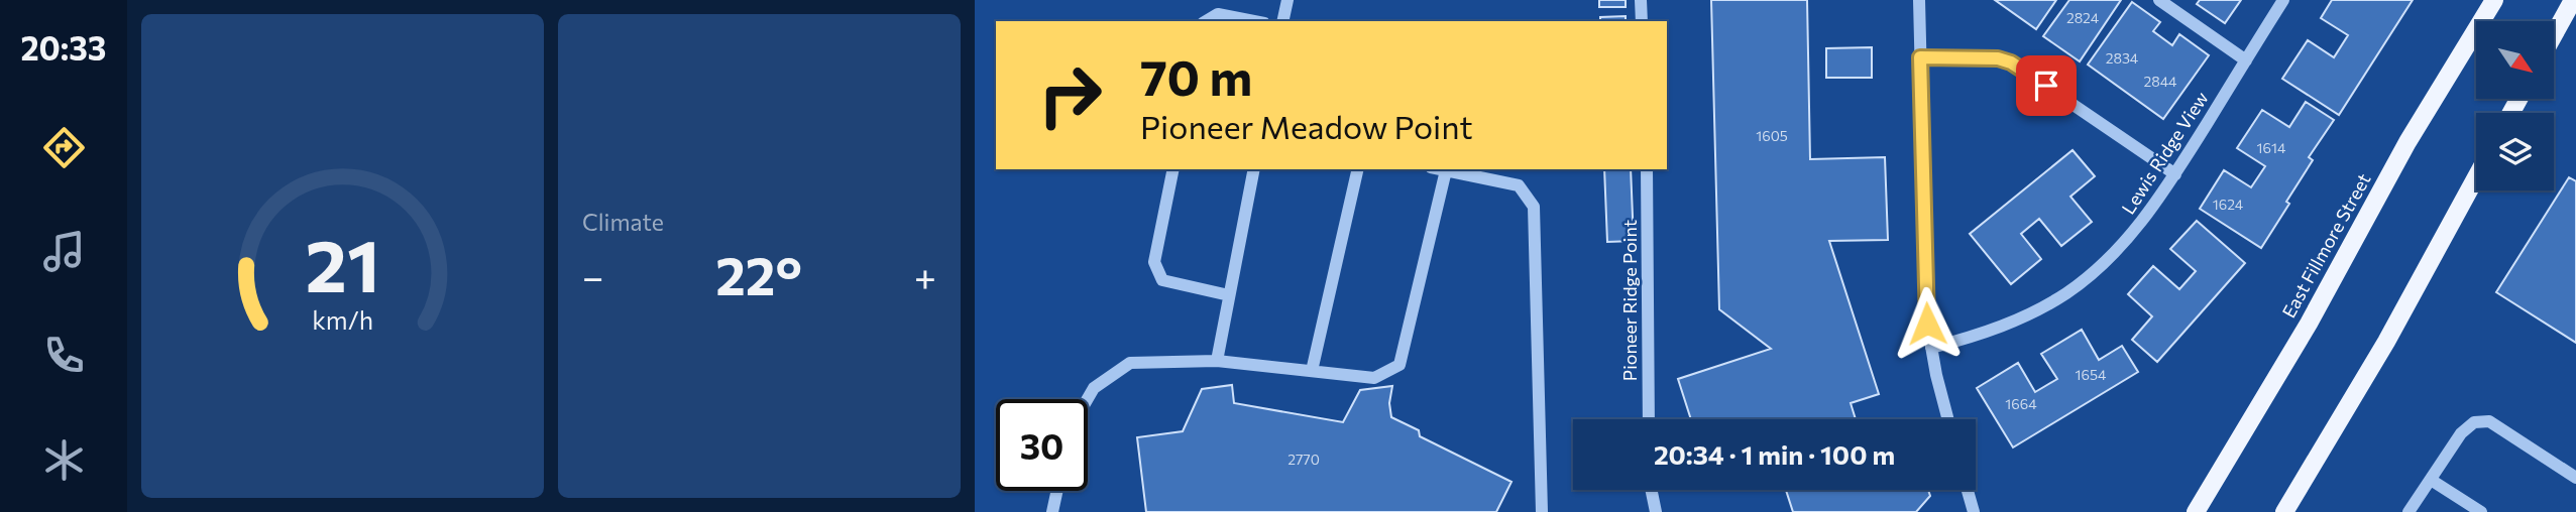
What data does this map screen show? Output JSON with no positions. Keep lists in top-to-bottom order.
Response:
{
  "streets": {
    "main road": ["East Fillmore Street"],
    "street": ["Lewis Ridge View", "Pioneer Ridge Point"]
  },
  "house_numbers": [
    "2824",
    "2834",
    "2844",
    "1605",
    "1614",
    "1624",
    "1654",
    "1664",
    "2770"
  ],
  "north": "bottom right",
  "page": {
    "tabs": "20:33",
    "tile": "Climate",
    "turn": ["70 m", "Pioneer Meadow Point"],
    "heat": ["−", "22°", "+"],
    "limit": "30",
    "trip": "20:34 · 1 min · 100 m",
    "gauge": ["21", "km/h"]
  }
}
